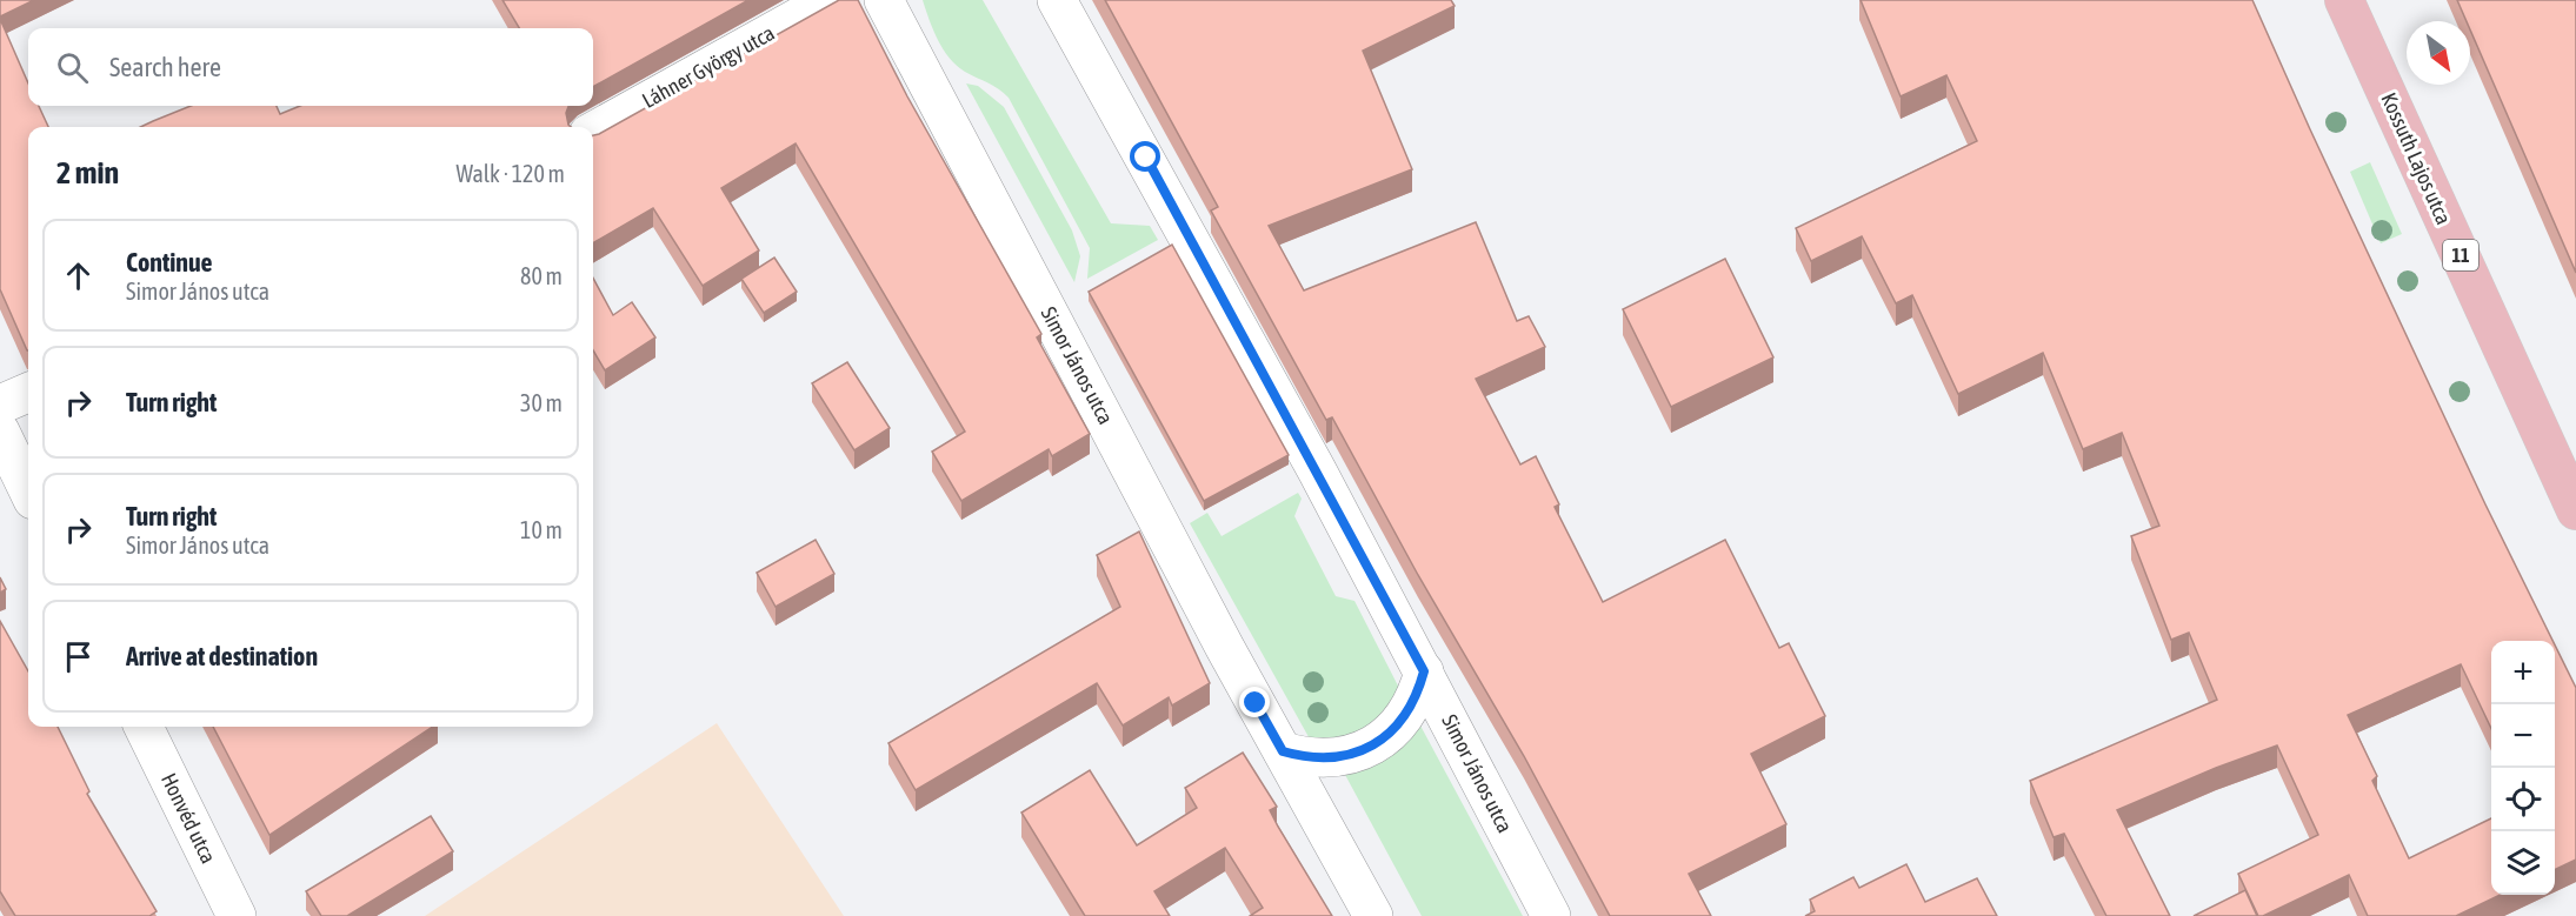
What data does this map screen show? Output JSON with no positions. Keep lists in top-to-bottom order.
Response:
{
  "streets": {
    "main road": ["Kossuth Lajos utca", "11"],
    "street": ["Láhner György utca", "Simor János utca", "Honvéd utca"]
  },
  "north": "bottom right",
  "page": {
    "search": "Search here",
    "heading": ["2 min", "Walk · 120 m"],
    "list": [
      ["Continue", "Simor János utca", "80 m"],
      ["Turn right", "30 m"],
      ["Turn right", "Simor János utca", "10 m"],
      "Arrive at destination"
    ],
    "map_buttons": ["+", "−"]
  }
}
